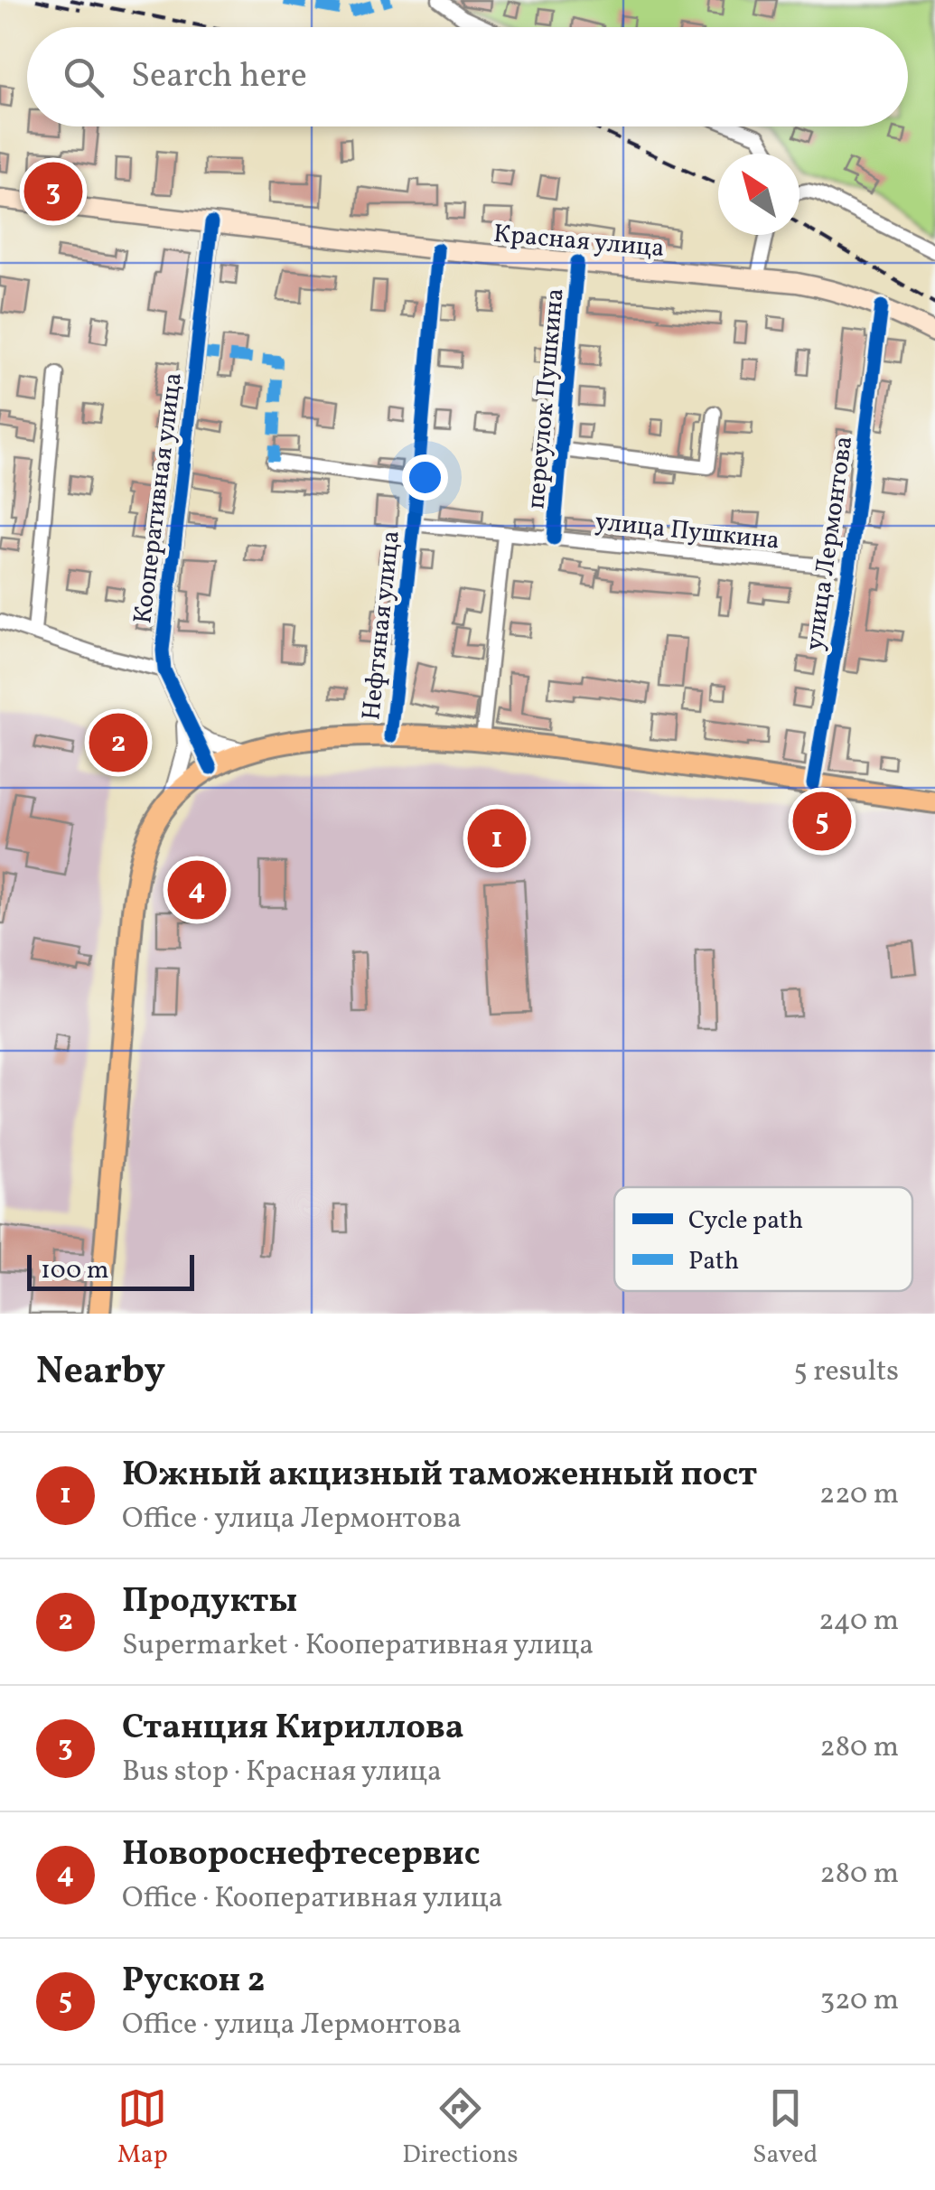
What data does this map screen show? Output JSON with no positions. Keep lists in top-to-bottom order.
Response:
{
  "streets": {
    "main road": ["Красная улица"],
    "street": [
      "переулок Пушкина",
      "Кооперативная улица",
      "улица Пушкина",
      "улица Лермонтова",
      "Нефтяная улица"
    ]
  },
  "crossings": [
    ["Красная улица", "переулок Пушкина"],
    ["Красная улица", "Кооперативная улица"],
    ["Красная улица", "улица Лермонтова"],
    ["Красная улица", "Нефтяная улица"],
    ["переулок Пушкина", "улица Пушкина"],
    ["улица Пушкина", "улица Лермонтова"],
    ["улица Пушкина", "Нефтяная улица"]
  ],
  "legend": ["Cycle path", "Path"],
  "scale_bar": "100 m",
  "north": "top left",
  "page": {
    "search": "Search here",
    "pins": [
      "3",
      "2",
      "5",
      "1",
      "4"
    ],
    "scale": "100 m",
    "heading": ["Nearby", "5 results"],
    "list": [
      {
        "mark": "1",
        "name": "Южный акцизный таможенный пост",
        "note": "Office · улица Лермонтова",
        "value": "220 m"
      },
      {
        "mark": "2",
        "name": "Продукты",
        "note": "Supermarket · Кооперативная улица",
        "value": "240 m"
      },
      {
        "mark": "3",
        "name": "Станция Кириллова",
        "note": "Bus stop · Красная улица",
        "value": "280 m"
      },
      {
        "mark": "4",
        "name": "Новороснефтесервис",
        "note": "Office · Кооперативная улица",
        "value": "280 m"
      },
      {
        "mark": "5",
        "name": "Рускон 2",
        "note": "Office · улица Лермонтова",
        "value": "320 m"
      }
    ],
    "nav": ["Map", "Directions", "Saved"]
  }
}
